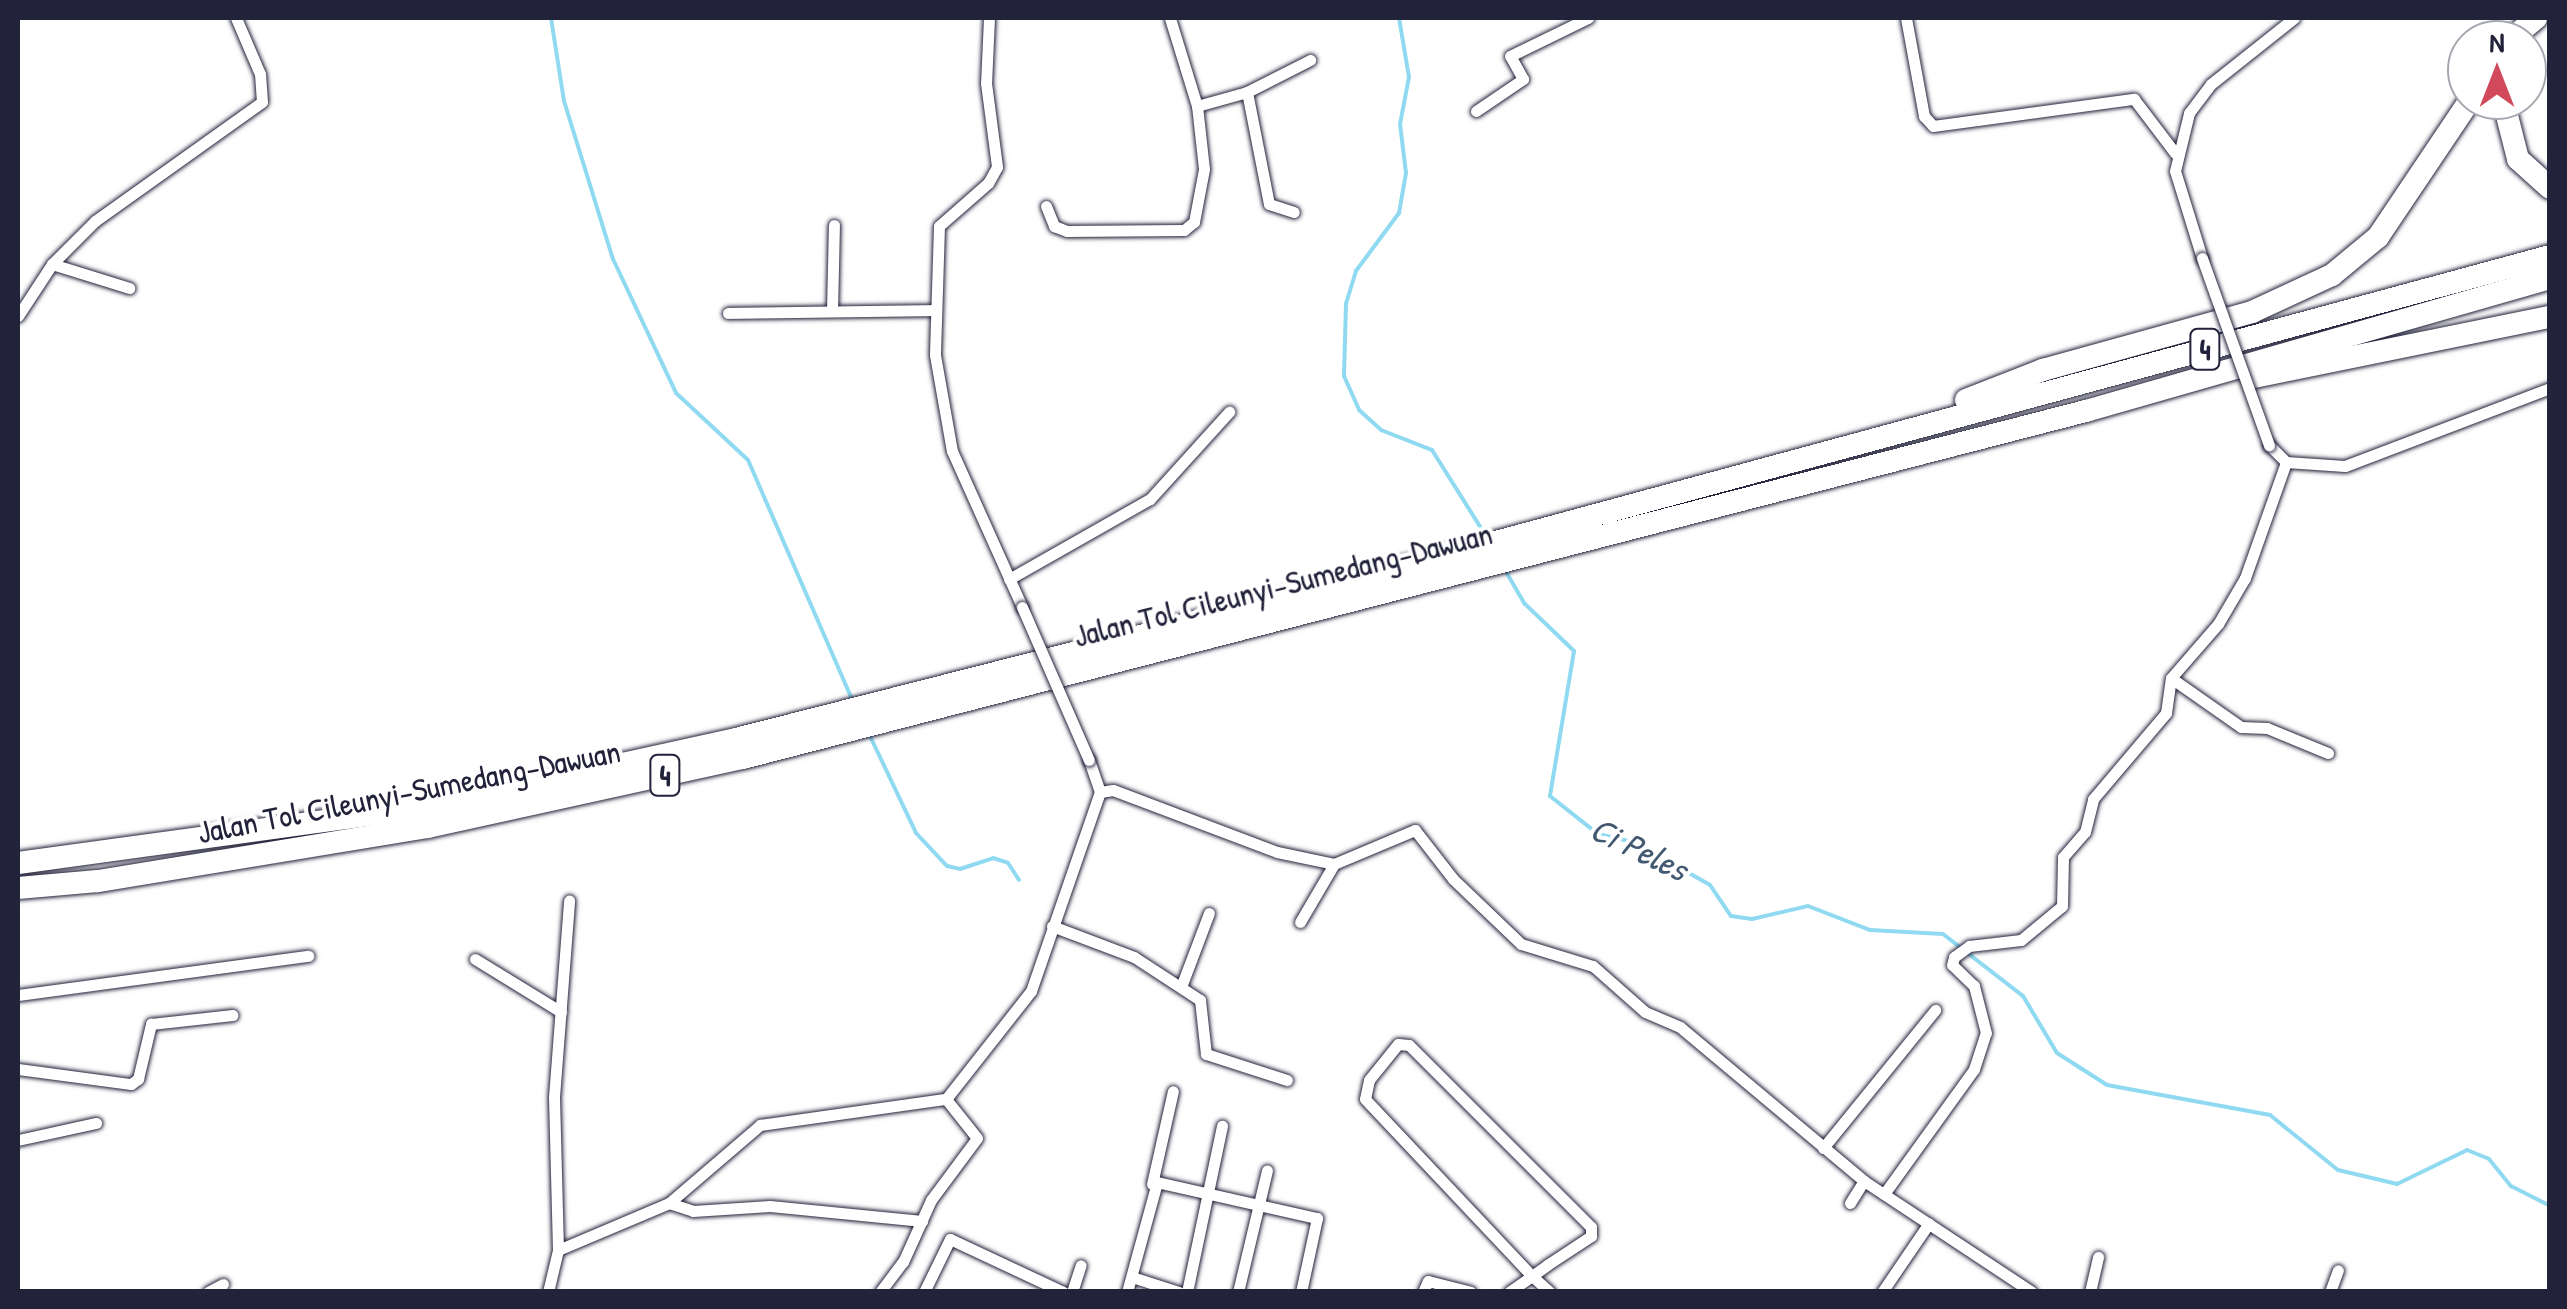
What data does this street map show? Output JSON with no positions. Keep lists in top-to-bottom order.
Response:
{
  "streets": {
    "highway": ["4", "Jalan Tol Cileunyi–Sumedang–Dawuan"]
  },
  "water": ["Ci Peles"],
  "north": "top"
}
